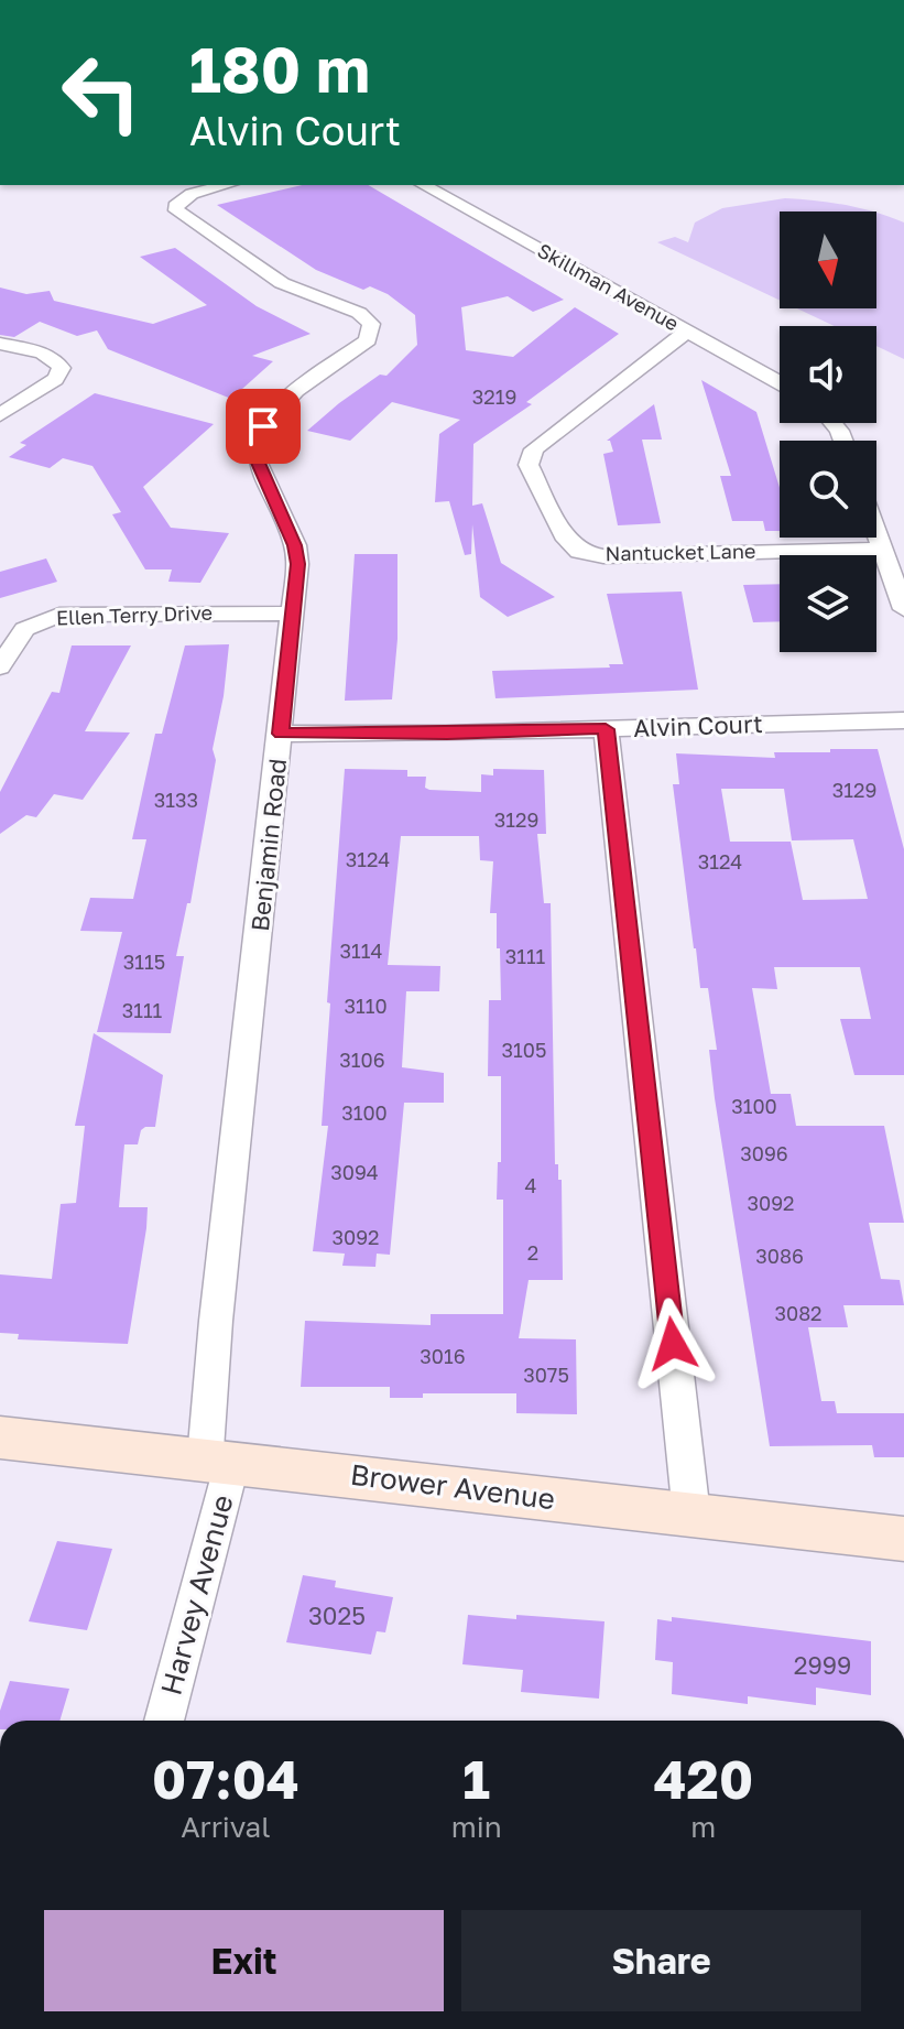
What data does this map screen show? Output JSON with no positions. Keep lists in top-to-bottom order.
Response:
{
  "streets": {
    "main road": ["Brower Avenue"],
    "street": [
      "Skillman Avenue",
      "Nantucket Lane",
      "Ellen Terry Drive",
      "Alvin Court",
      "Benjamin Road",
      "Harvey Avenue"
    ]
  },
  "crossings": [
    ["Skillman Avenue", "Nantucket Lane"],
    ["Ellen Terry Drive", "Benjamin Road"],
    ["Alvin Court", "Benjamin Road"],
    ["Benjamin Road", "Brower Avenue"],
    ["Benjamin Road", "Harvey Avenue"],
    ["Brower Avenue", "Harvey Avenue"]
  ],
  "house_numbers": [
    "3219",
    "3129",
    "3133",
    "3129",
    "3124",
    "3124",
    "3114",
    "3111",
    "3115",
    "3110",
    "3111",
    "3105",
    "3106",
    "3100",
    "3100",
    "3096",
    "3094",
    "4",
    "3092",
    "3092",
    "2",
    "3086",
    "3082",
    "3016",
    "3075",
    "3025",
    "2999"
  ],
  "north": "bottom",
  "page": {
    "turn": ["180 m", "Alvin Court"],
    "eta": [
      "07:04",
      "Arrival",
      "1",
      "min",
      "420",
      "m"
    ],
    "buttons": ["Exit", "Share"]
  }
}
